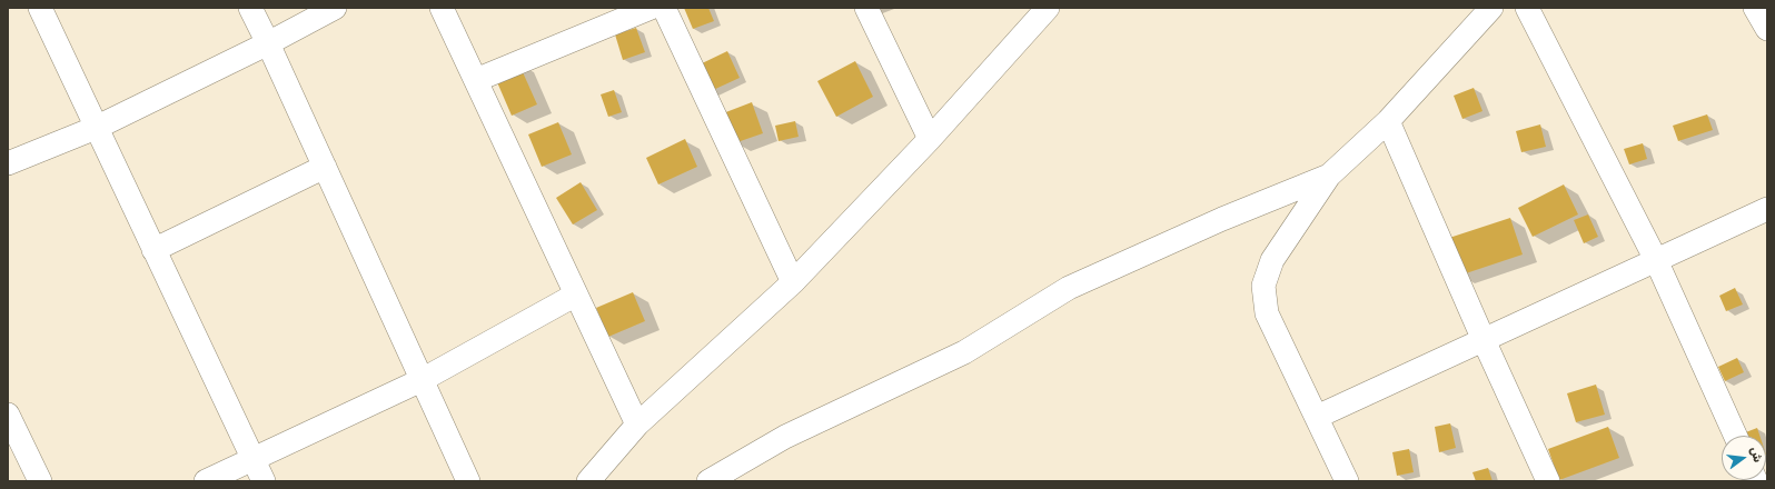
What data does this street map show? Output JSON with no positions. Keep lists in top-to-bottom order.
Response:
{
  "north": "right"
}
